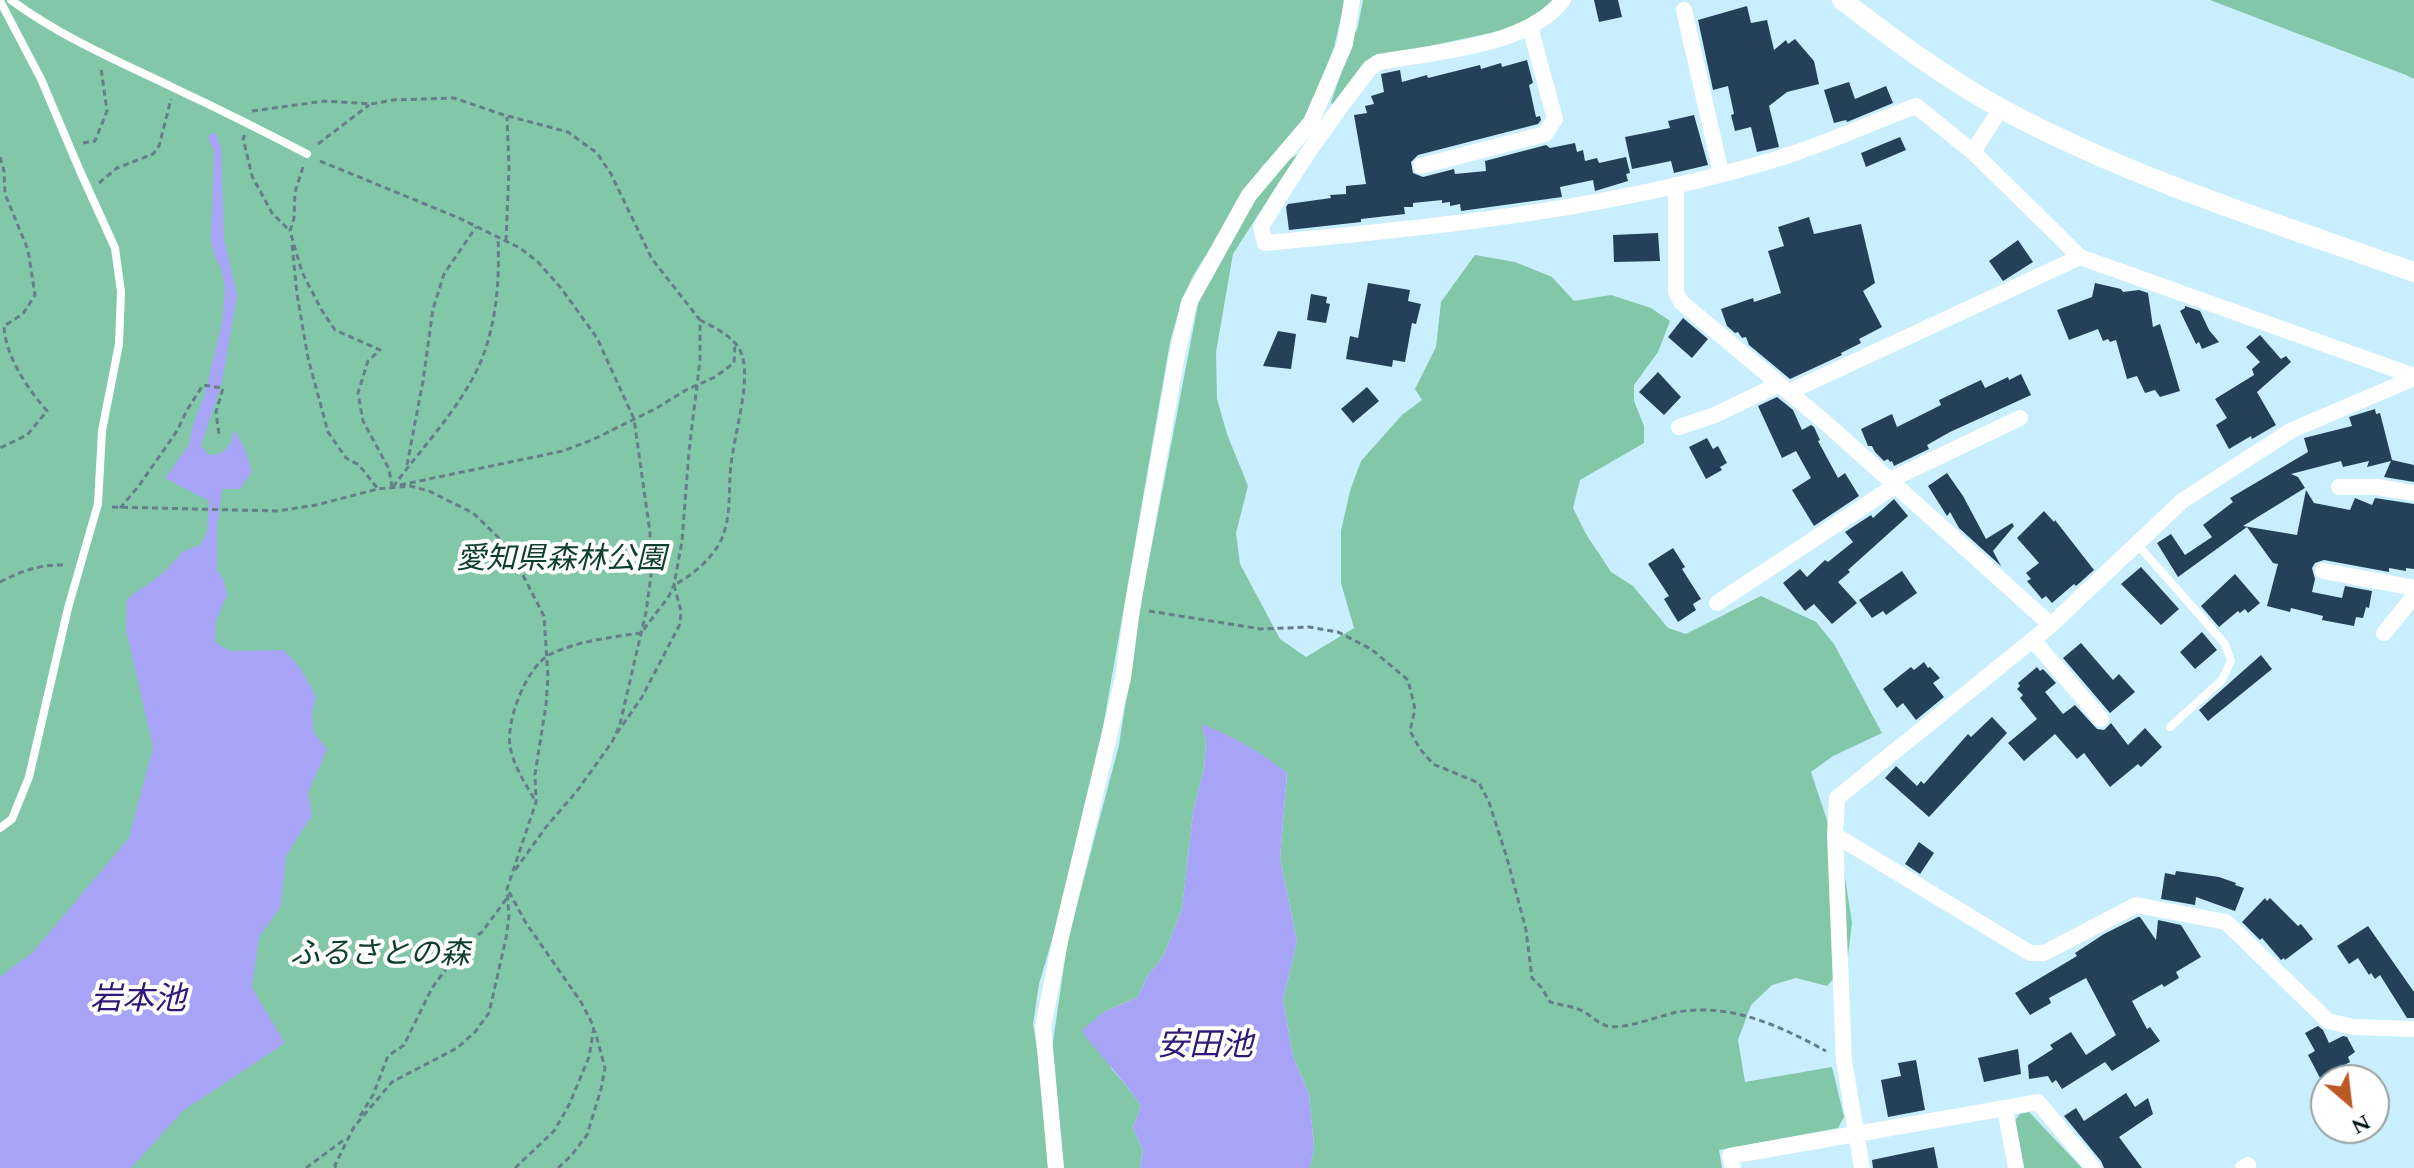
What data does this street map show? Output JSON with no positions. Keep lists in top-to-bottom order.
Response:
{
  "water": ["岩本池", "安田池"],
  "parks": ["愛知県森林公園", "ふるさとの森"],
  "north": "bottom right"
}
